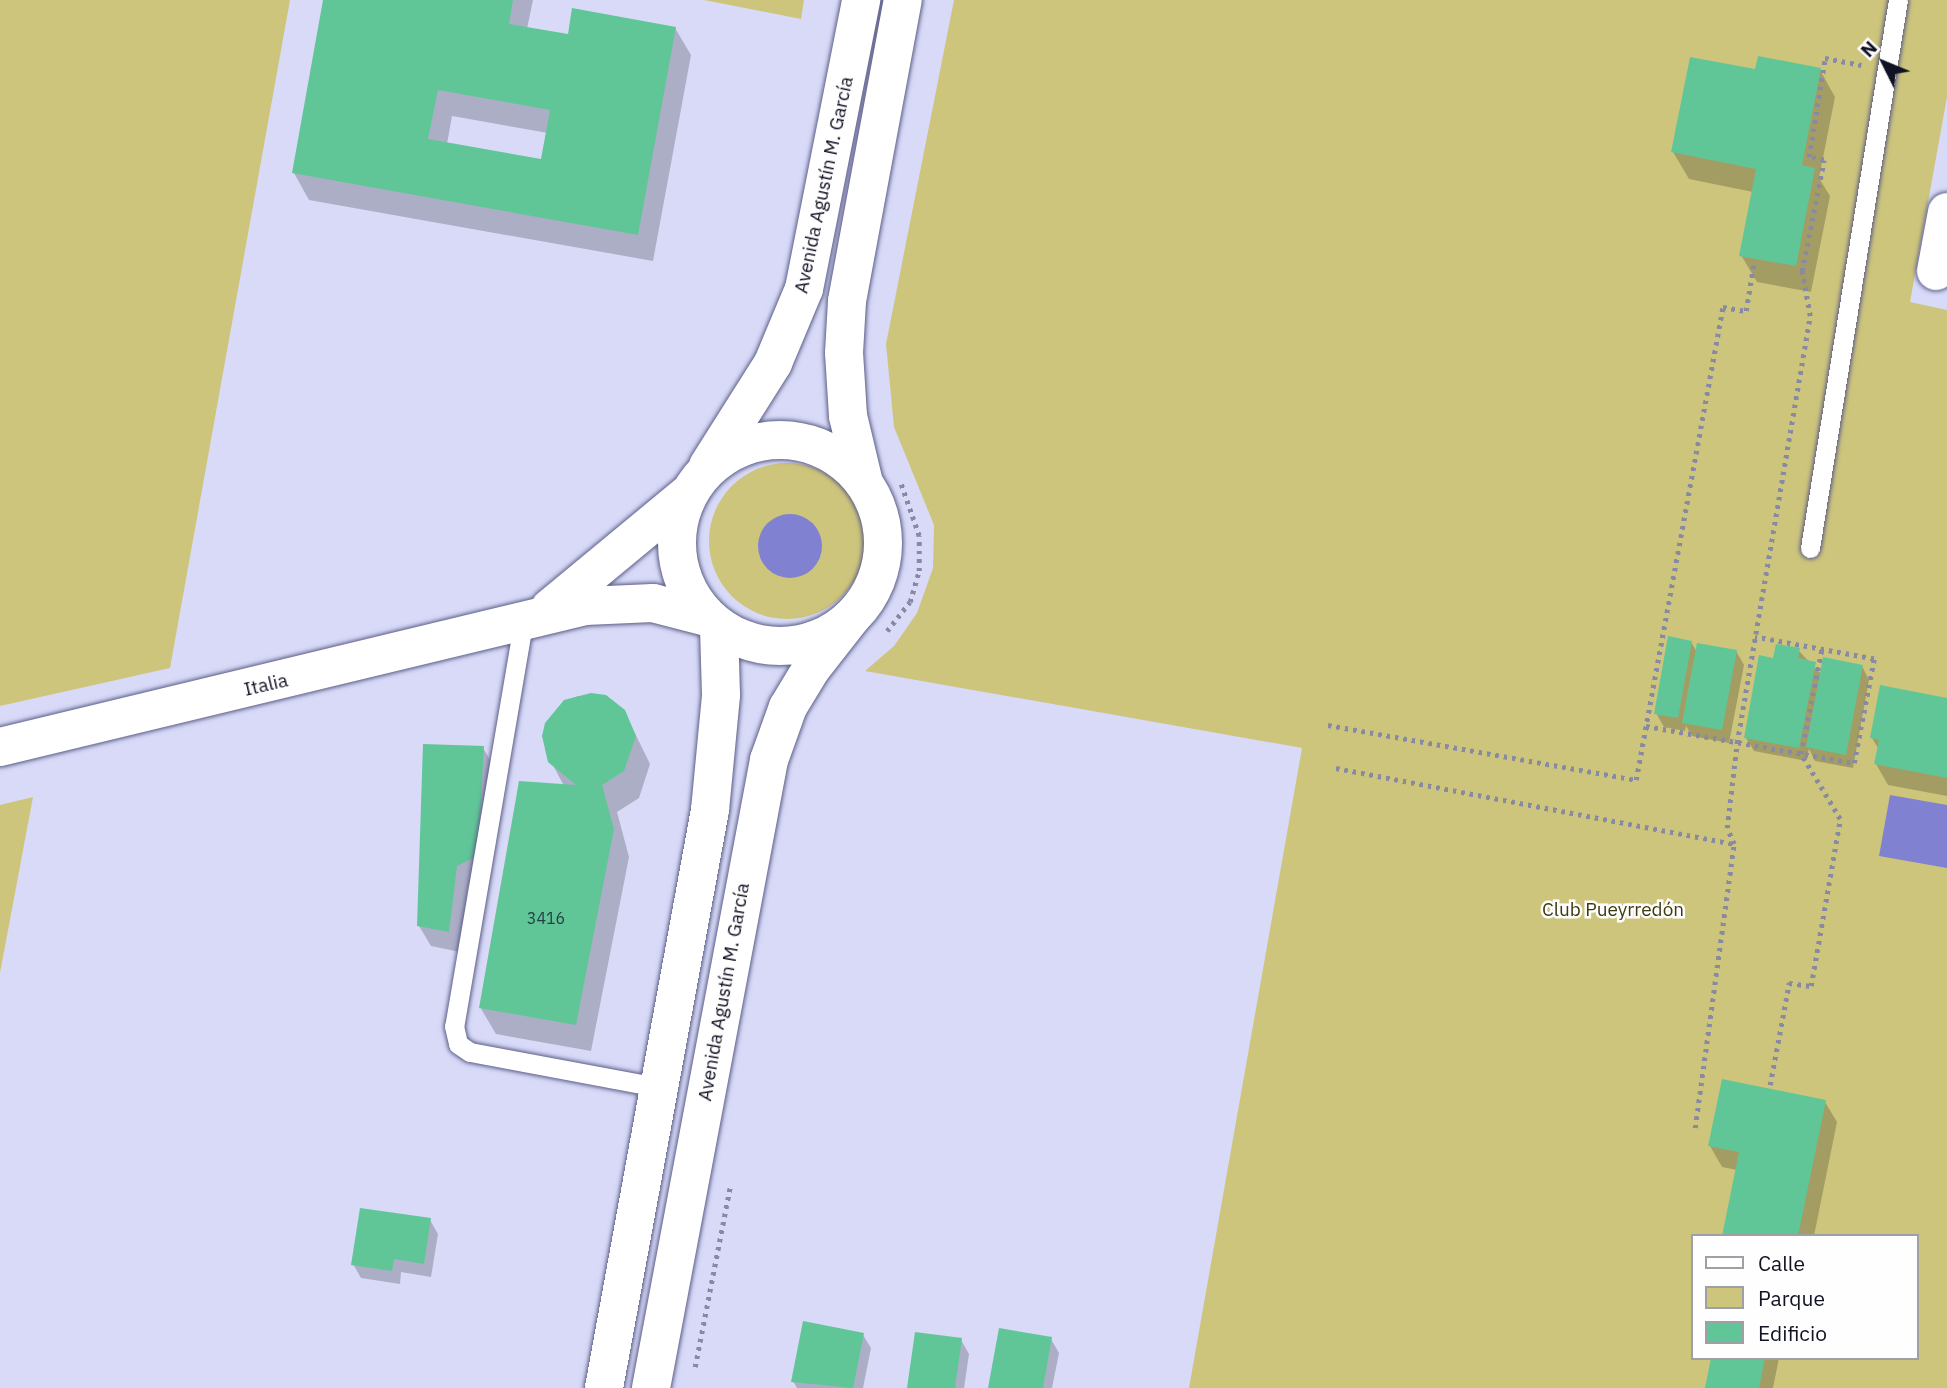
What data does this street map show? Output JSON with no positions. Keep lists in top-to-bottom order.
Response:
{
  "streets": {
    "main road": ["Avenida Agustín M. García", "Italia"]
  },
  "crossings": [
    ["Avenida Agustín M. García", "Italia"]
  ],
  "parks": ["Club Pueyrredón"],
  "house_numbers": ["3416"],
  "legend": ["Calle", "Parque", "Edificio"],
  "north": "top left"
}
